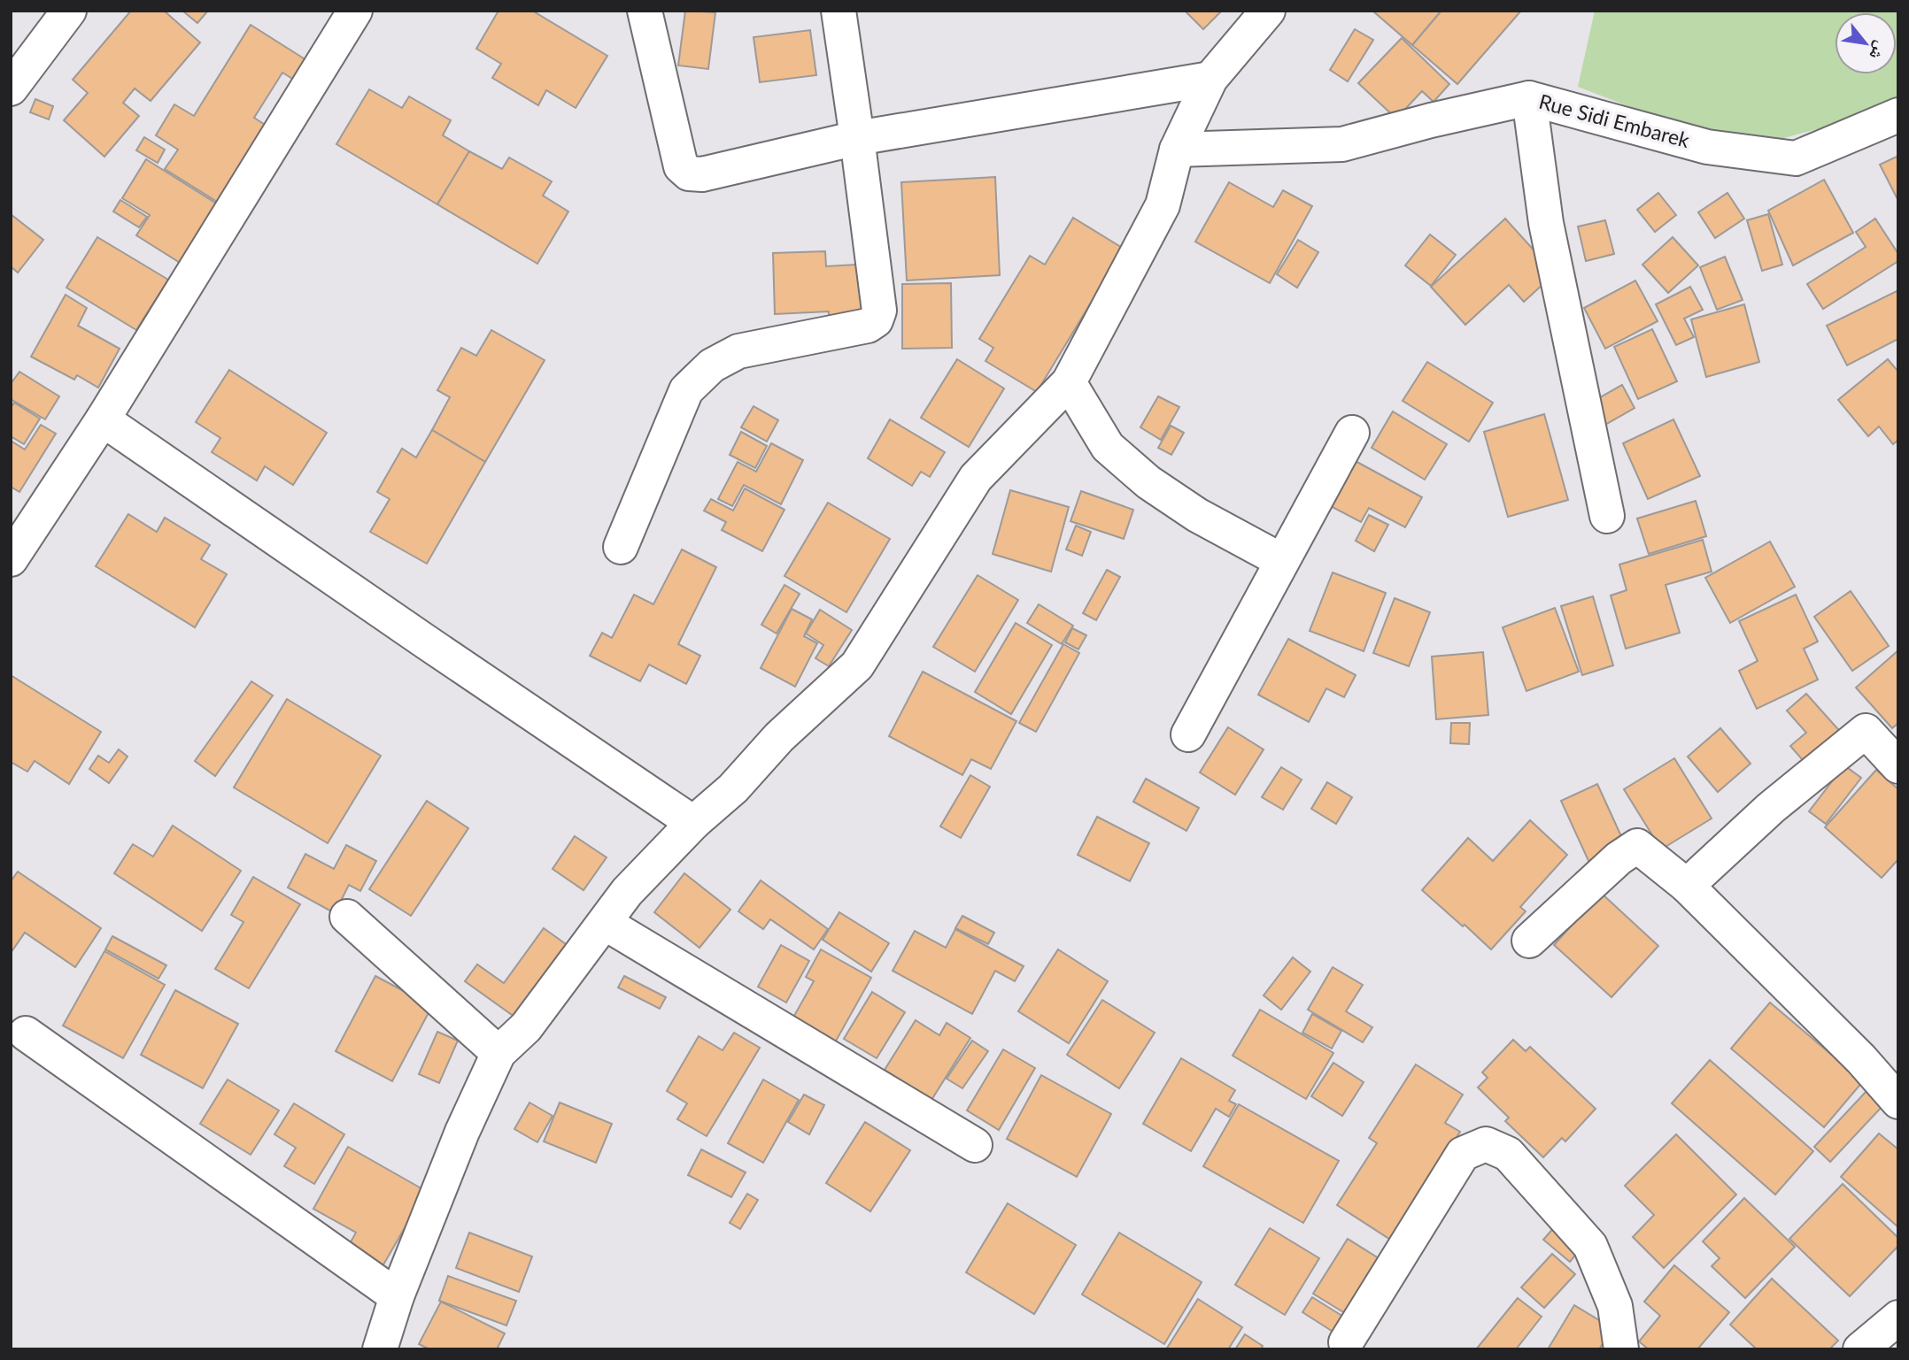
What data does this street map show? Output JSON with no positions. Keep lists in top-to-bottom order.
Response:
{
  "streets": {
    "street": ["Rue Sidi Embarek"]
  },
  "north": "bottom right"
}
